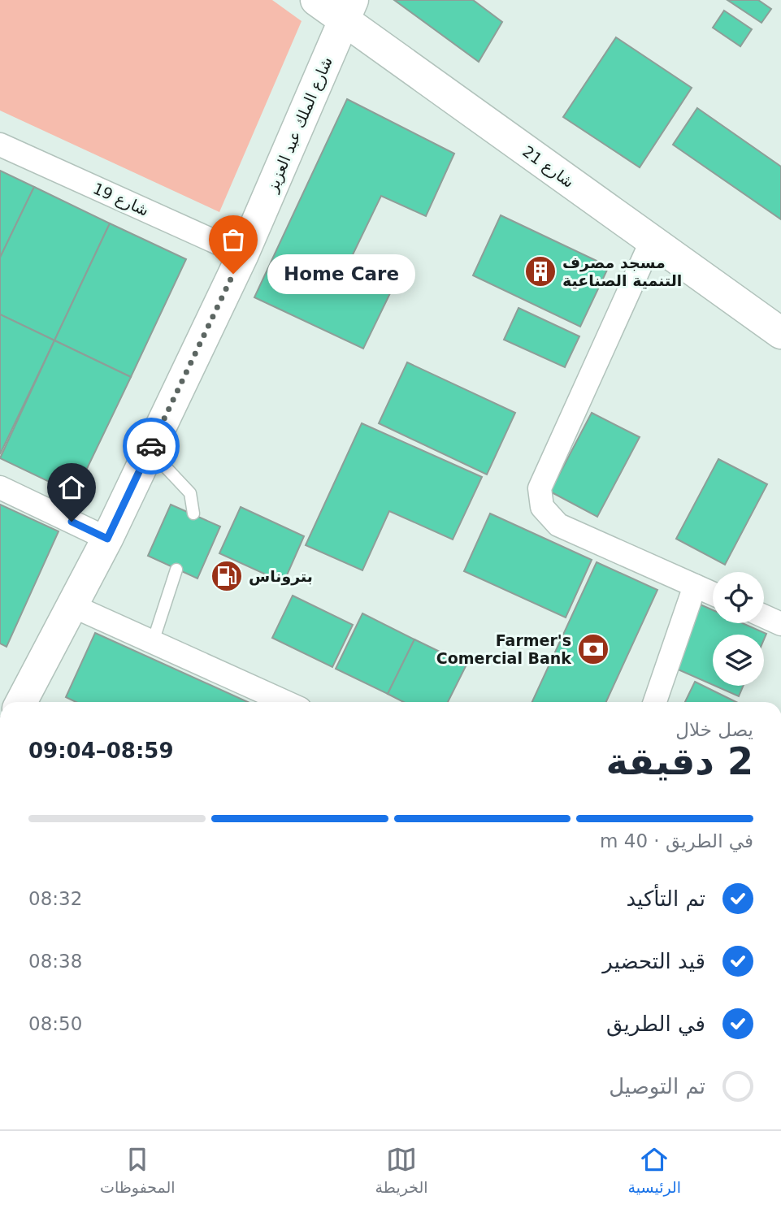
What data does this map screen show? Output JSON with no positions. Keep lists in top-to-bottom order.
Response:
{
  "streets": {
    "street": ["شارع الملك عبد العزيز", "شارع 21", "شارع 19"]
  },
  "crossings": [
    ["شارع الملك عبد العزيز", "شارع 21"],
    ["شارع الملك عبد العزيز", "شارع 19"]
  ],
  "places": {
    "building": ["مسجد مصرف التنمية الصناعية"],
    "other": ["Home Care"],
    "fuel station": ["بتروناس"],
    "bank": ["Farmer's Comercial Bank"]
  },
  "page": {
    "bubble": "Home Care",
    "heading": ["2 دقيقة", "يصل خلال", "08:59–09:04"],
    "bar": "في الطريق · 40 m",
    "list": [
      ["تم التأكيد", "08:32"],
      ["قيد التحضير", "08:38"],
      ["في الطريق", "08:50"],
      "تم التوصيل"
    ],
    "tabs": ["الرئيسية", "الخريطة", "المحفوظات"]
  }
}
